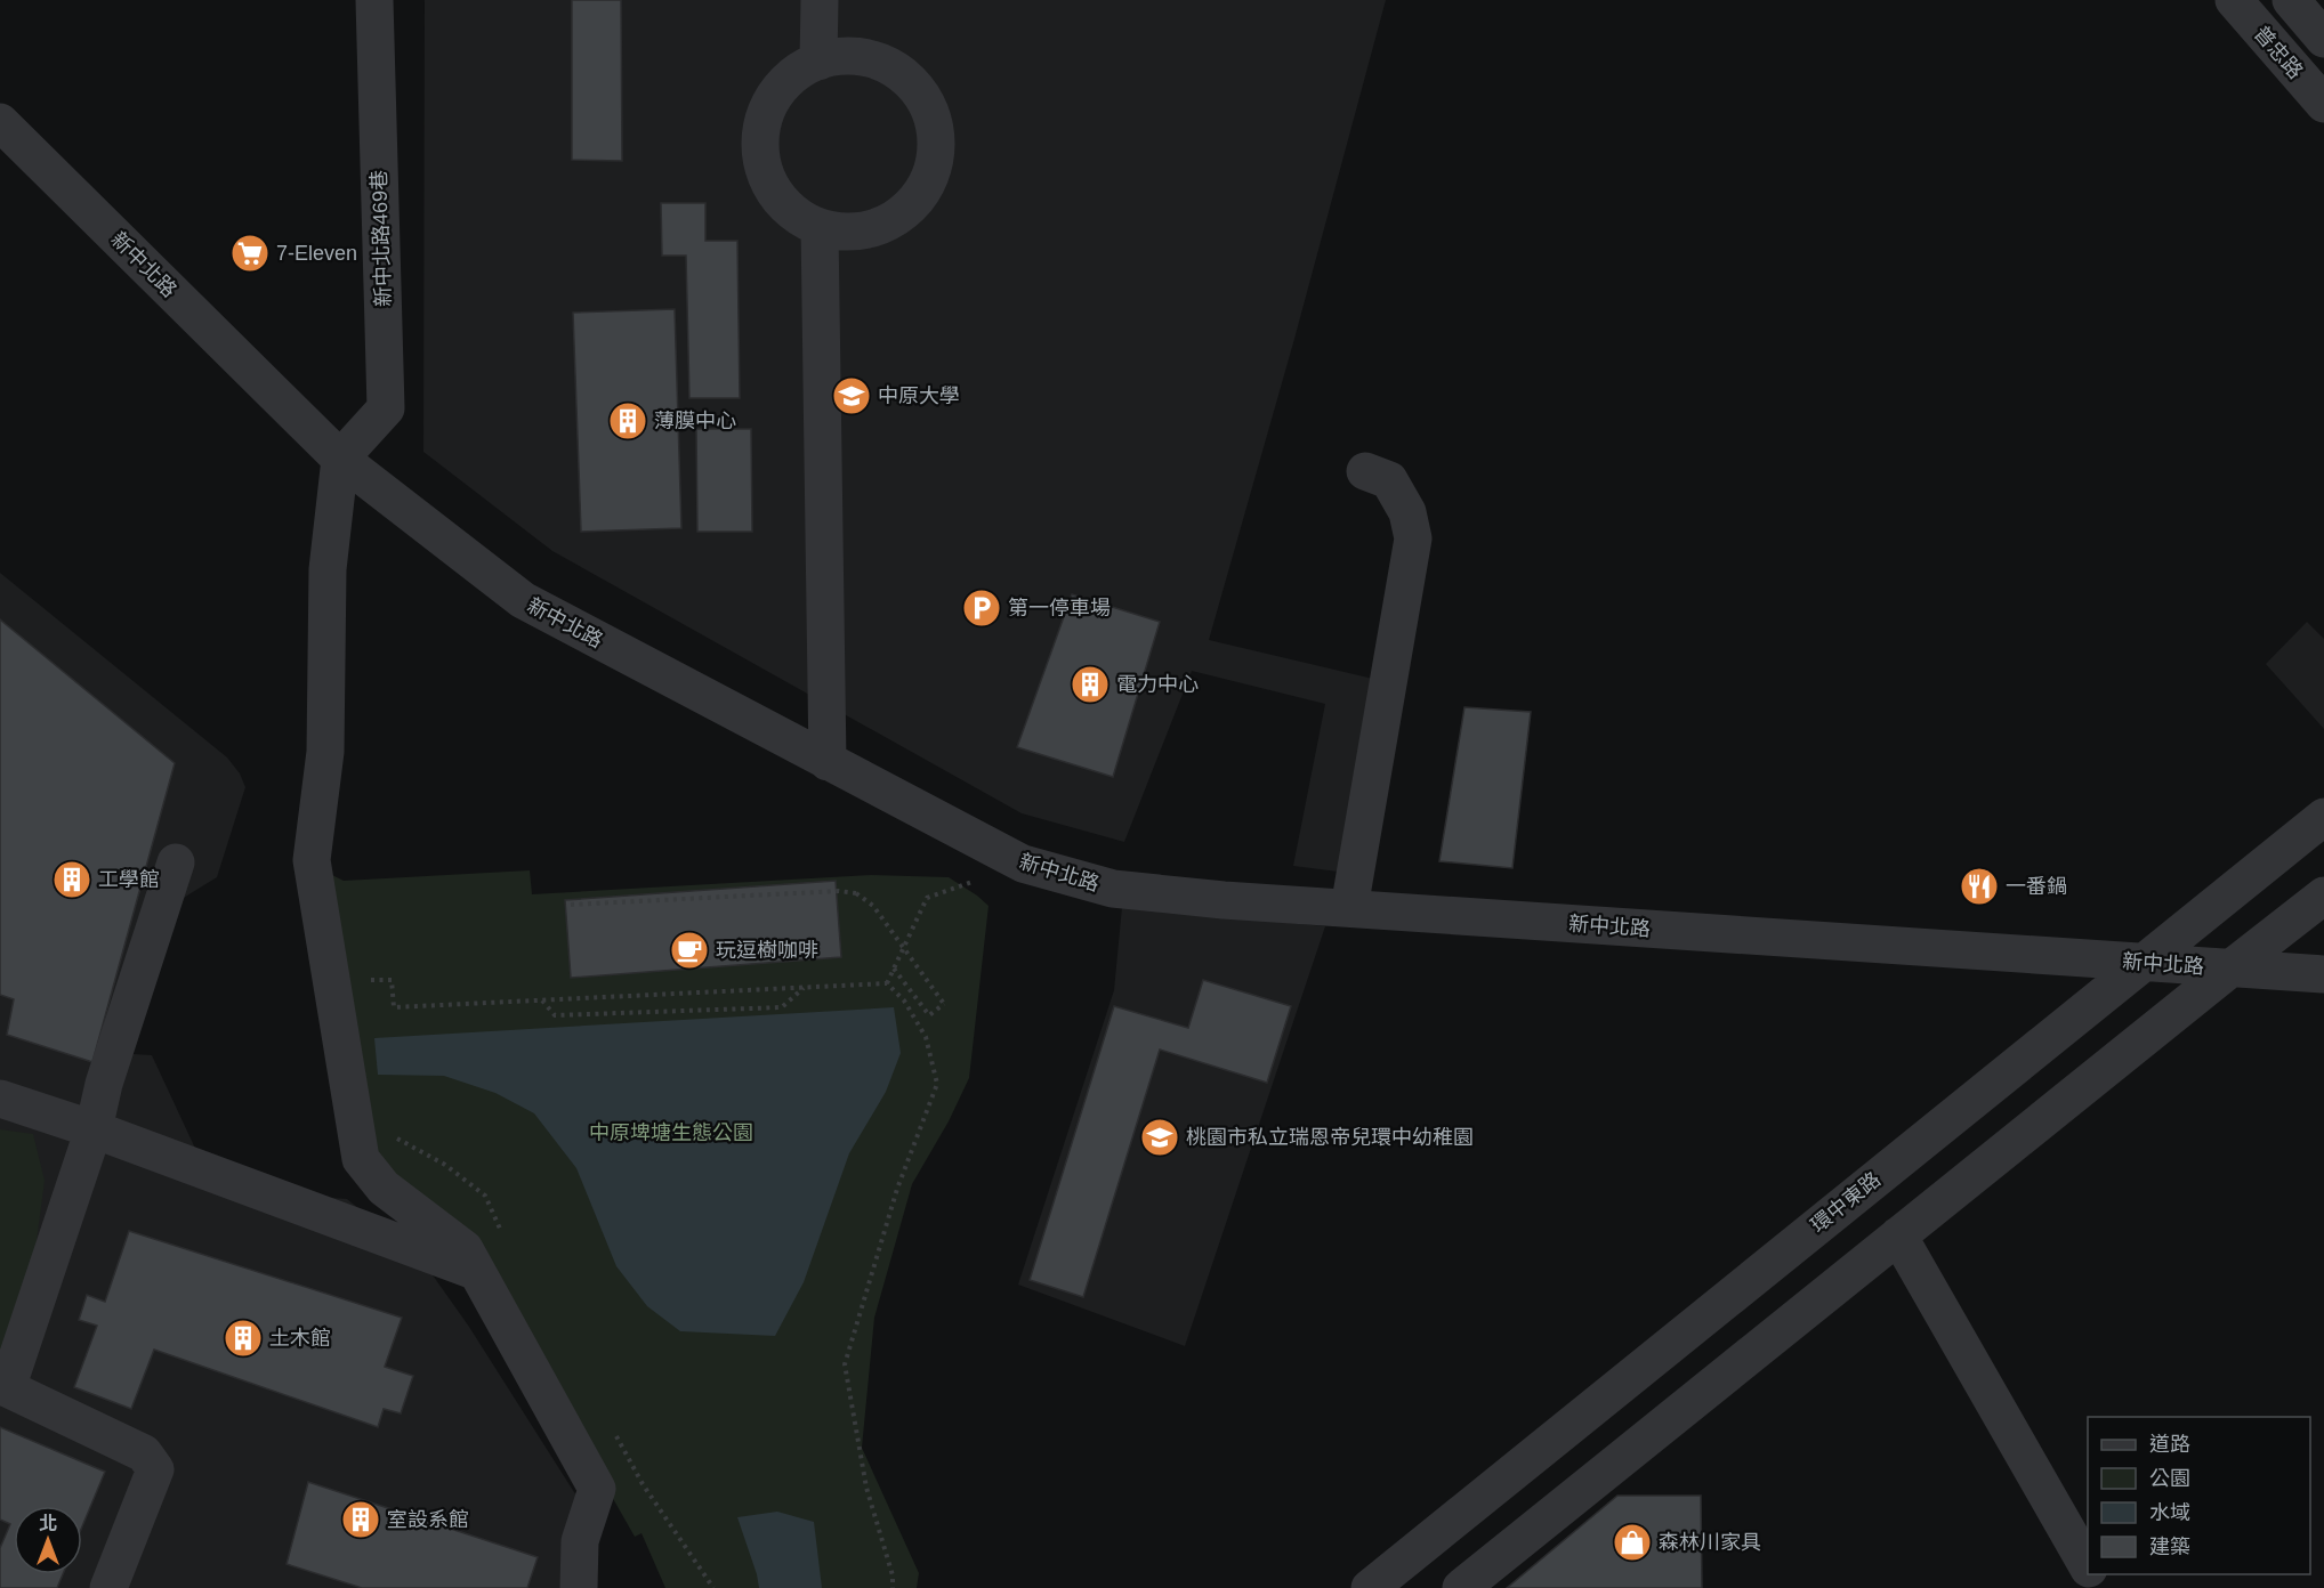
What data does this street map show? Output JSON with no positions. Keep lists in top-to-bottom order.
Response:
{
  "streets": {
    "street": [
      "普忠路",
      "新中北路469巷",
      "新中北路",
      "環中東路"
    ]
  },
  "crossings": [
    ["新中北路469巷", "新中北路"],
    ["新中北路", "環中東路"]
  ],
  "parks": ["中原埤塘生態公園"],
  "places": {
    "supermarket": ["7-Eleven"],
    "school or university": ["中原大學", "桃園市私立瑞恩帝兒環中幼稚園"],
    "building": [
      "薄膜中心",
      "電力中心",
      "工學館",
      "土木館",
      "室設系館"
    ],
    "parking": ["第一停車場"],
    "restaurant": ["一番鍋"],
    "cafe": ["玩逗樹咖啡"],
    "shop": ["森林川家具"]
  },
  "legend": [
    "道路",
    "公園",
    "水域",
    "建築"
  ],
  "north": "top"
}
